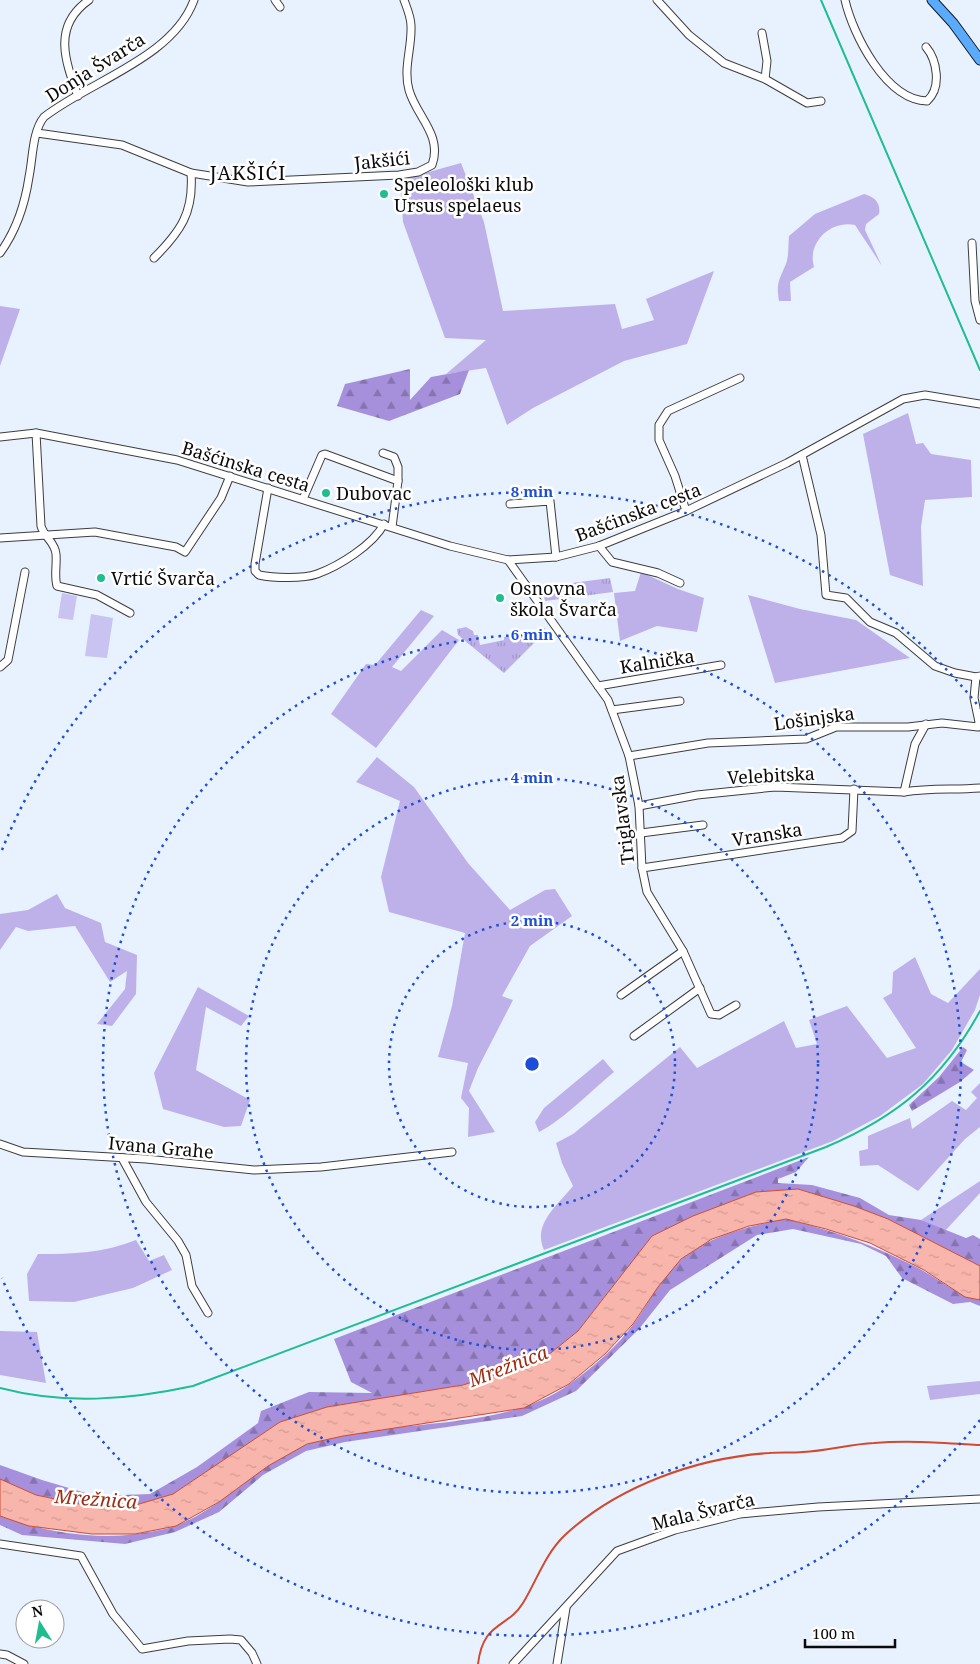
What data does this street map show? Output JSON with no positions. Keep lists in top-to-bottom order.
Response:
{
  "streets": {
    "street": [
      "Donja Švarča",
      "Jakšići",
      "Bašćinska cesta",
      "Kalnička",
      "Lošinjska",
      "Velebitska",
      "Triglavska",
      "Vranska",
      "Ivana Grahe",
      "Mala Švarča"
    ]
  },
  "crossings": [
    ["Donja Švarča", "Jakšići"],
    ["Bašćinska cesta", "Triglavska"],
    ["Kalnička", "Triglavska"],
    ["Lošinjska", "Triglavska"],
    ["Velebitska", "Triglavska"],
    ["Velebitska", "Vranska"],
    ["Triglavska", "Vranska"]
  ],
  "districts": ["JAKŠIĆI"],
  "water": ["Mrežnica"],
  "places": [
    "Speleološki klub Ursus spelaeus",
    "Dubovac",
    "Vrtić Švarča",
    "Osnovna škola Švarča"
  ],
  "scale_bar": "100 m",
  "north": "top",
  "rings": [
    "8 min",
    "6 min",
    "4 min",
    "2 min"
  ]
}
